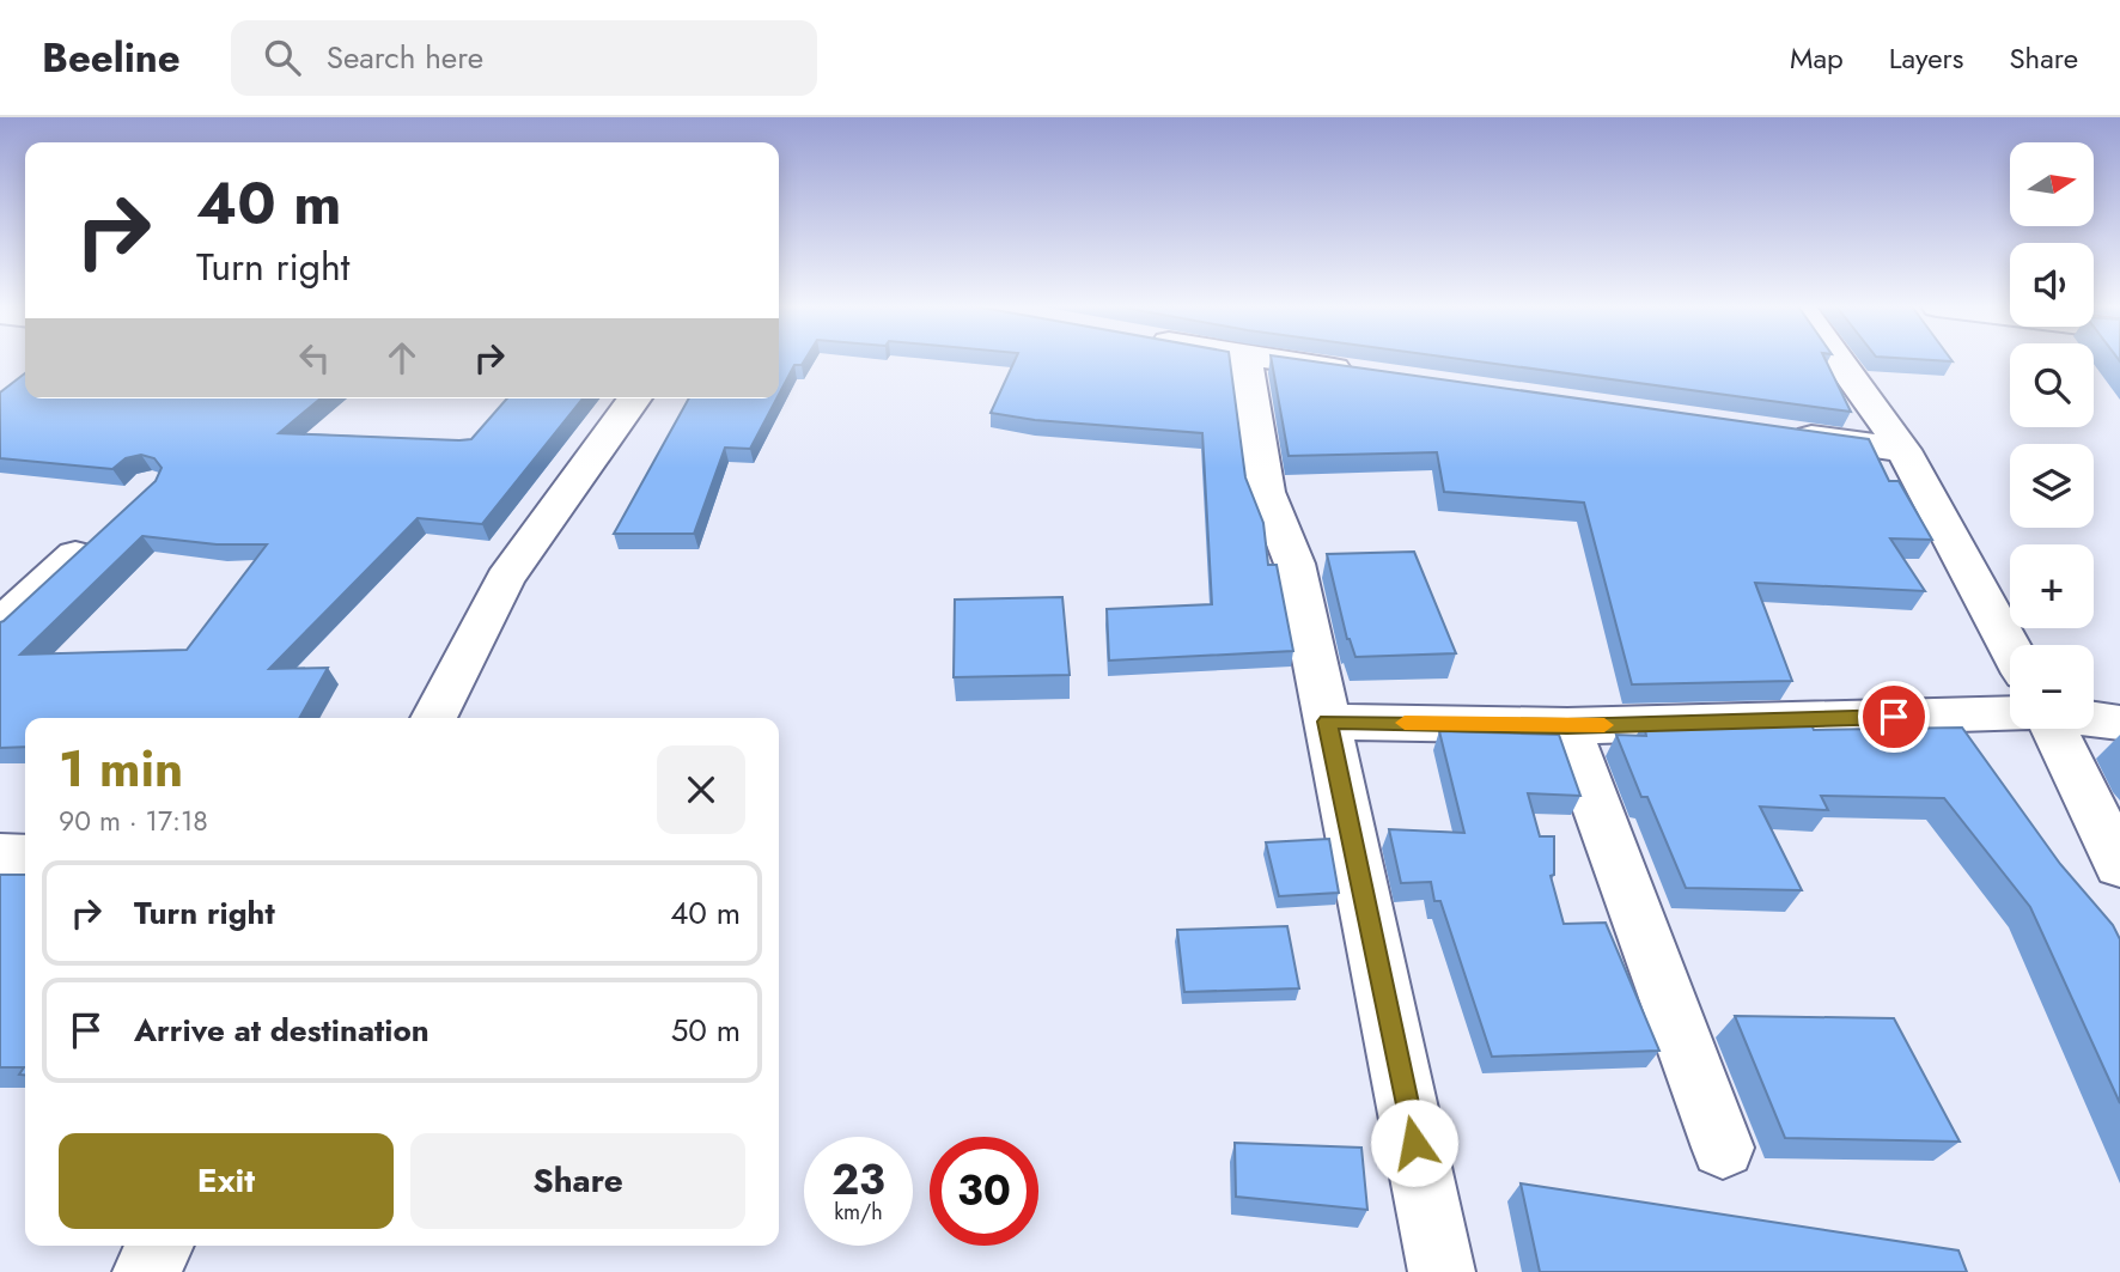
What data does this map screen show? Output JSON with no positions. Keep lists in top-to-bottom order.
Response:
{
  "north": "right",
  "page": {
    "header": "Beeline",
    "search": "Search here",
    "nav": ["Map", "Layers", "Share"],
    "map_buttons": ["+", "−"],
    "turn": ["40 m", "Turn right"],
    "heading": ["1 min", "90 m · 17:18"],
    "list": [
      {
        "name": "Turn right",
        "value": "40 m"
      },
      {
        "name": "Arrive at destination",
        "value": "50 m"
      }
    ],
    "buttons": ["Exit", "Share"],
    "speed": "23 km/h",
    "limit": "30"
  }
}
